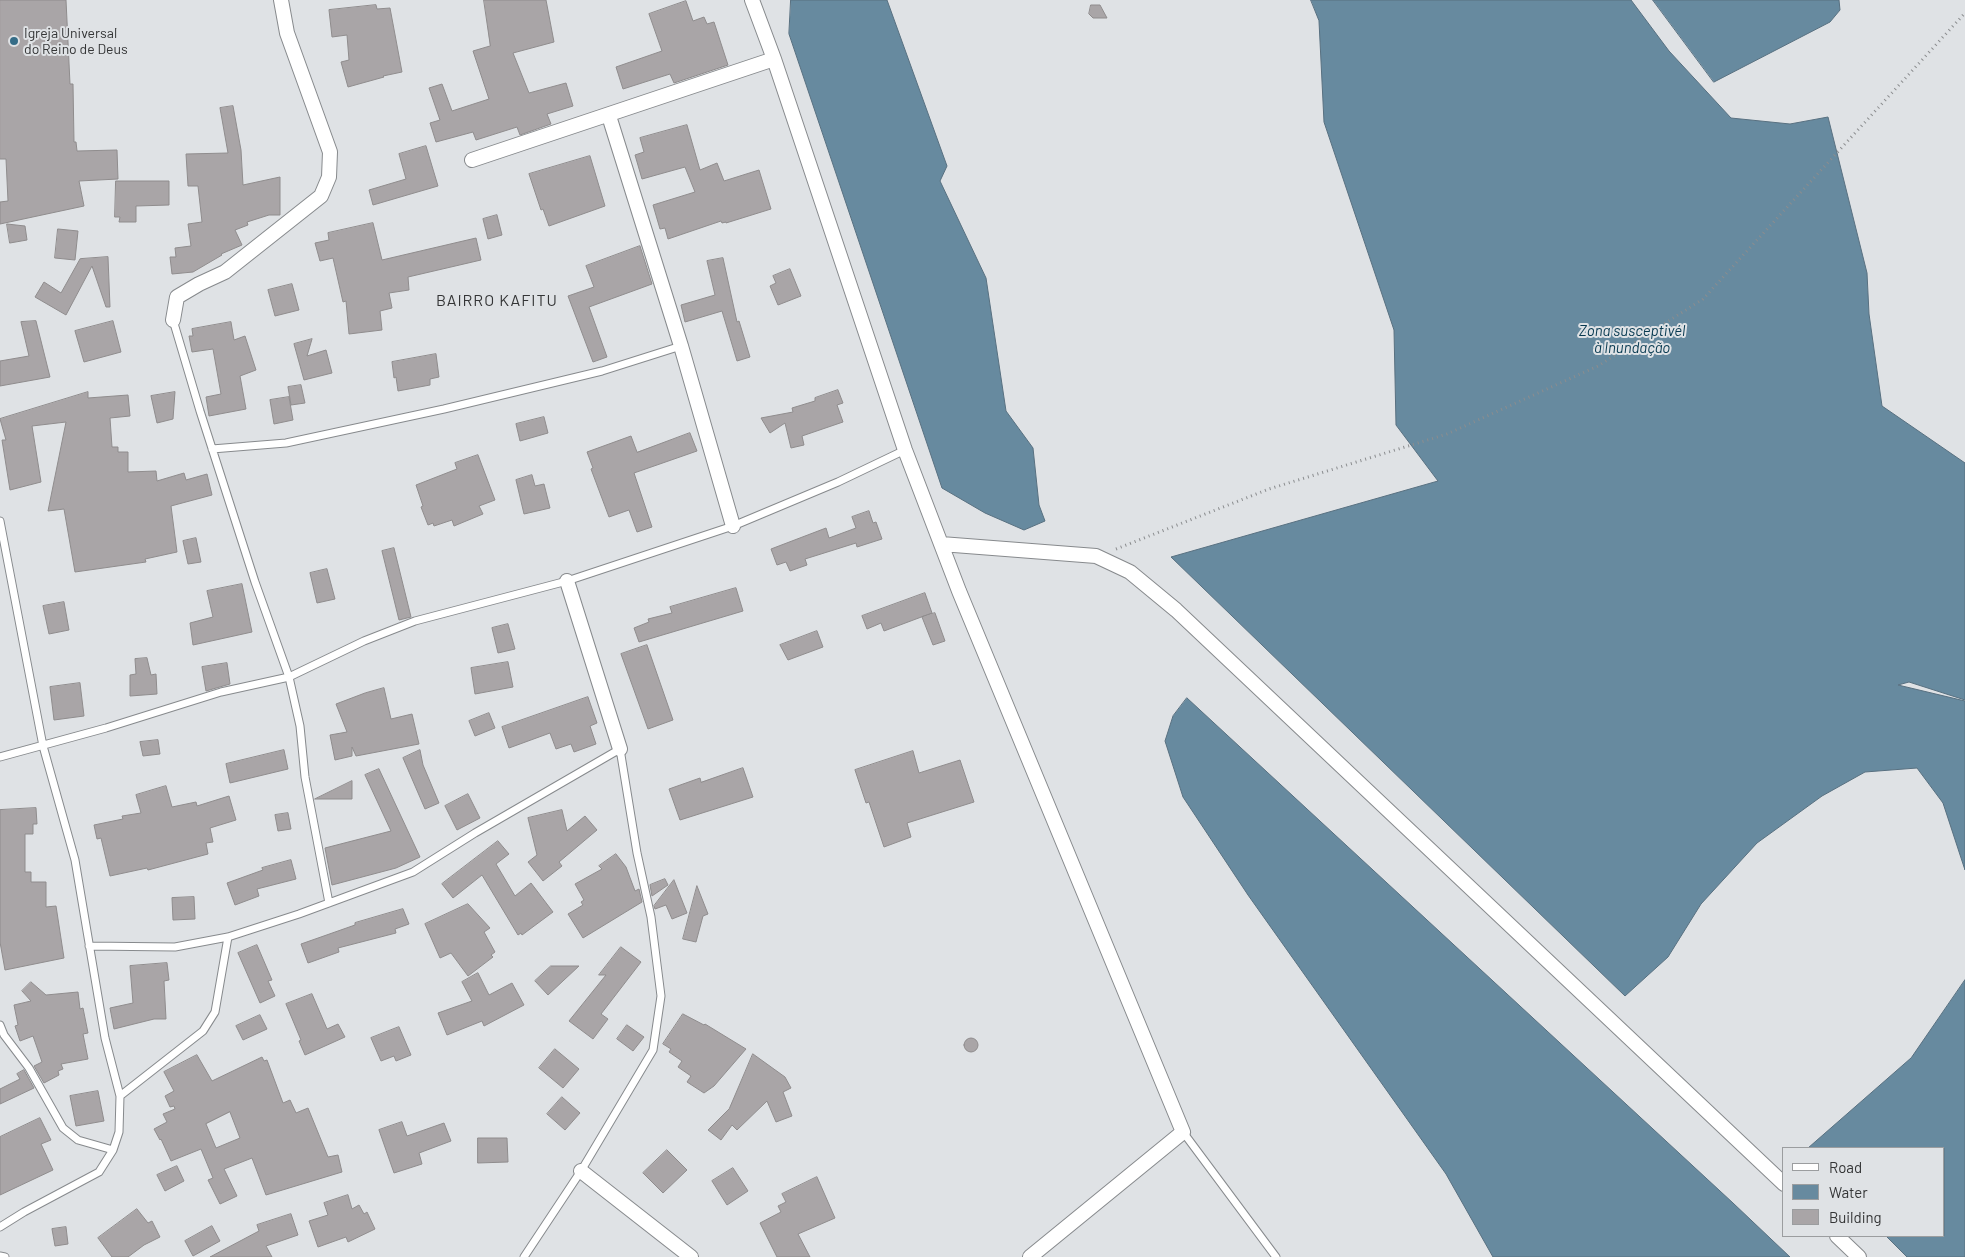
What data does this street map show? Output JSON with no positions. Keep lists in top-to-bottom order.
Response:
{
  "districts": ["BAIRRO KAFITU"],
  "water": ["Zona susceptivél à Inundação"],
  "places": ["Igreja Universal do Reino de Deus"],
  "legend": ["Road", "Water", "Building"]
}
